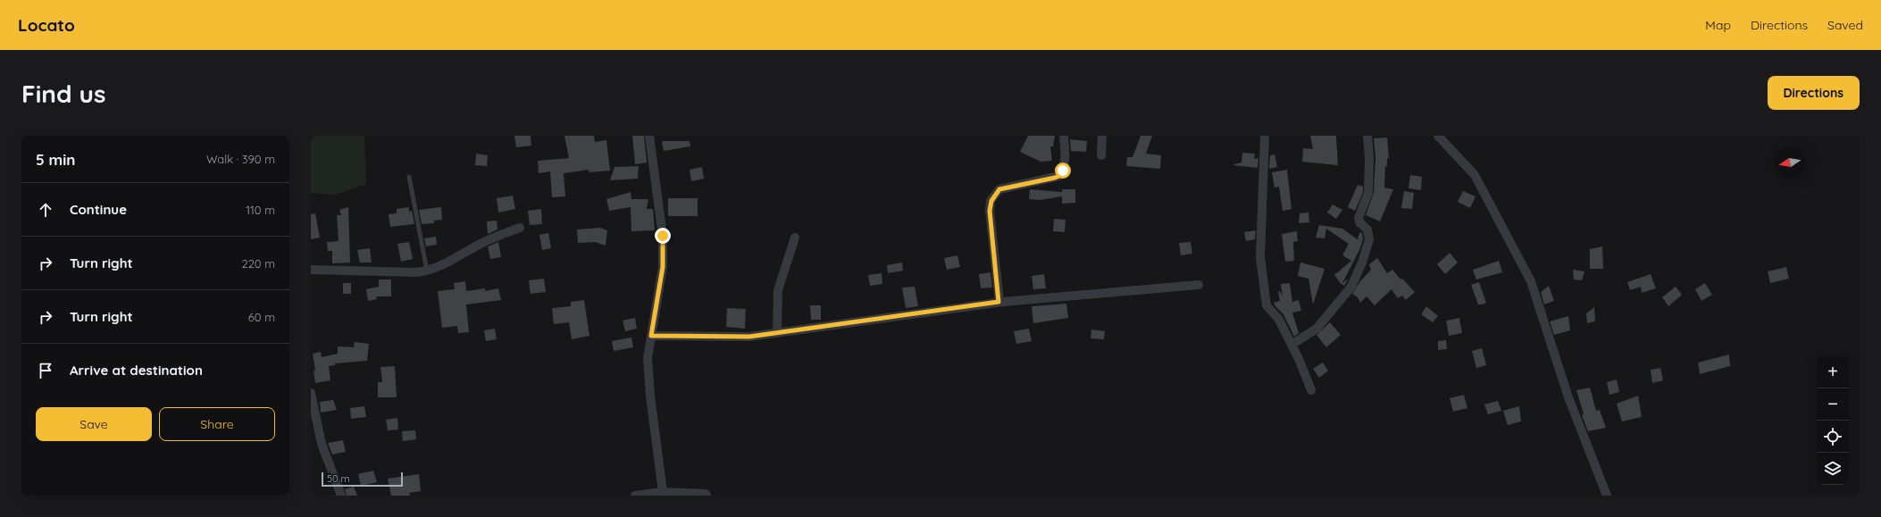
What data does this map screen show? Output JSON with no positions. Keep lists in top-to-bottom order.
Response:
{
  "scale_bar": "50 m",
  "north": "left",
  "page": {
    "header": "Locato",
    "nav": ["Map", "Directions", "Saved"],
    "buttons": [
      "Directions",
      ["Save", "Share"]
    ],
    "title": "Find us",
    "heading": ["5 min", "Walk · 390 m"],
    "list": [
      ["Continue", "110 m"],
      ["Turn right", "220 m"],
      ["Turn right", "60 m"],
      "Arrive at destination"
    ],
    "map_buttons": ["+", "−"],
    "scale": "50 m"
  }
}
